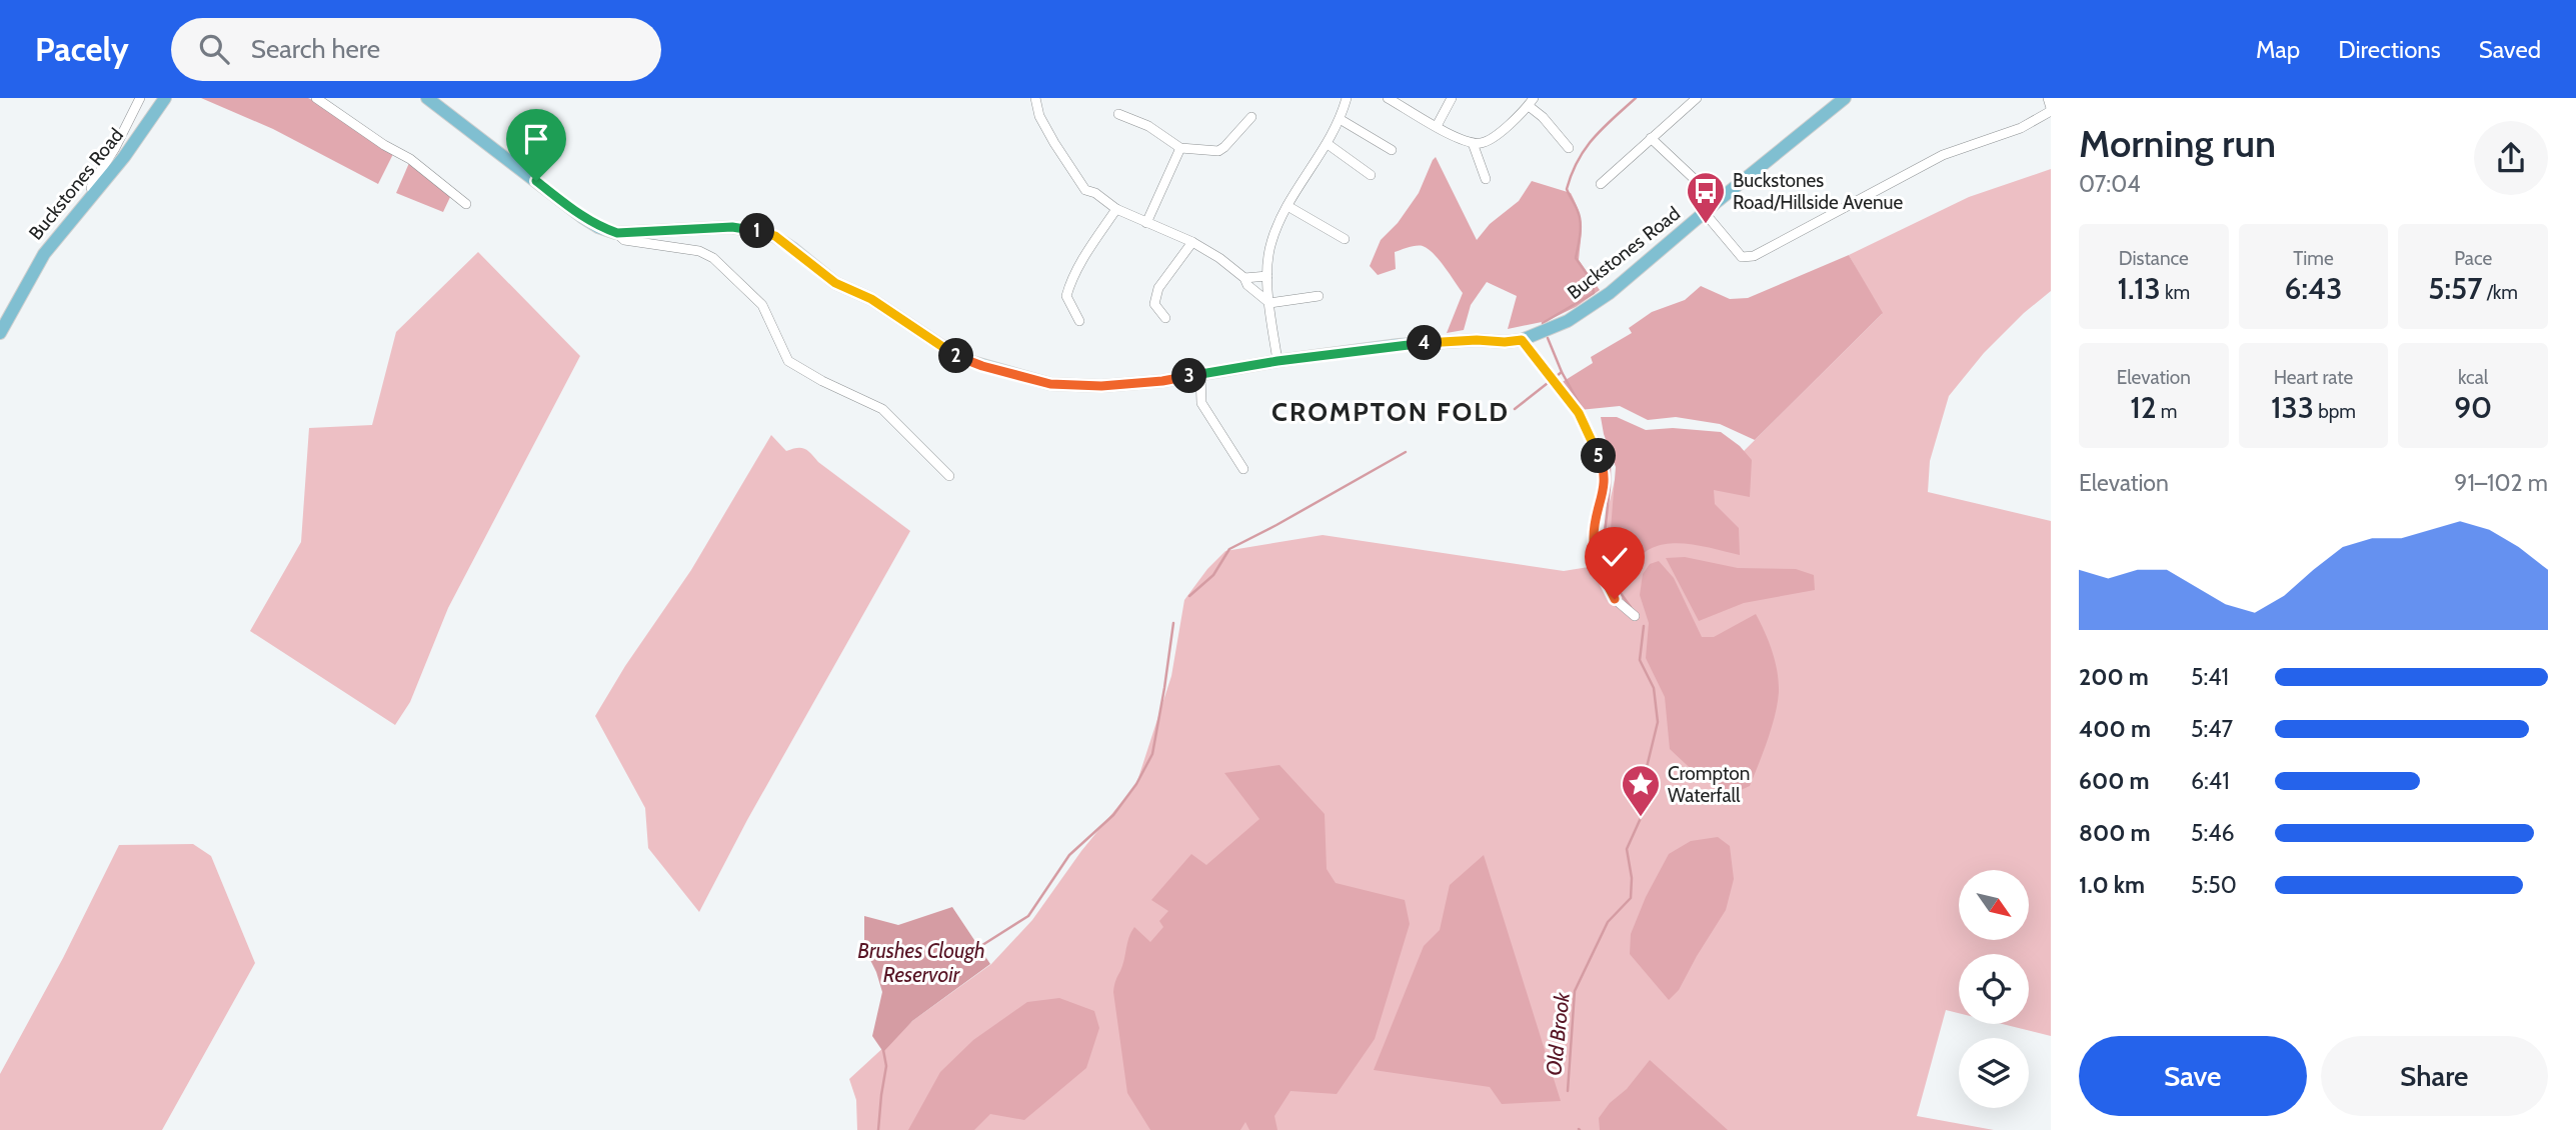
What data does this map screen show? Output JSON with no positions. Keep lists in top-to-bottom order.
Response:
{
  "streets": {
    "main road": ["Buckstones Road"]
  },
  "districts": ["CROMPTON FOLD"],
  "water": ["Brushes Clough Reservoir", "Old Brook"],
  "places": {
    "bus stop": ["Buckstones Road/Hillside Avenue"],
    "place": ["Crompton Waterfall"]
  },
  "north": "bottom right",
  "page": {
    "header": "Pacely",
    "search": "Search here",
    "nav": ["Map", "Directions", "Saved"],
    "heading": ["Morning run", "07:04"],
    "pins": [
      "1",
      "4",
      "2",
      "3",
      "5"
    ],
    "stats": [
      ["Distance", "1.13 km"],
      ["Time", "6:43"],
      ["Pace", "5:57 /km"],
      ["Elevation", "12 m"],
      ["Heart rate", "133 bpm"],
      ["kcal", "90"]
    ],
    "chart": ["Elevation", "91–102 m"],
    "list": [
      {
        "name": "200 m",
        "note": "5:41"
      },
      {
        "name": "400 m",
        "note": "5:47"
      },
      {
        "name": "600 m",
        "note": "6:41"
      },
      {
        "name": "800 m",
        "note": "5:46"
      },
      {
        "name": "1.0 km",
        "note": "5:50"
      }
    ],
    "buttons": ["Save", "Share"]
  }
}
